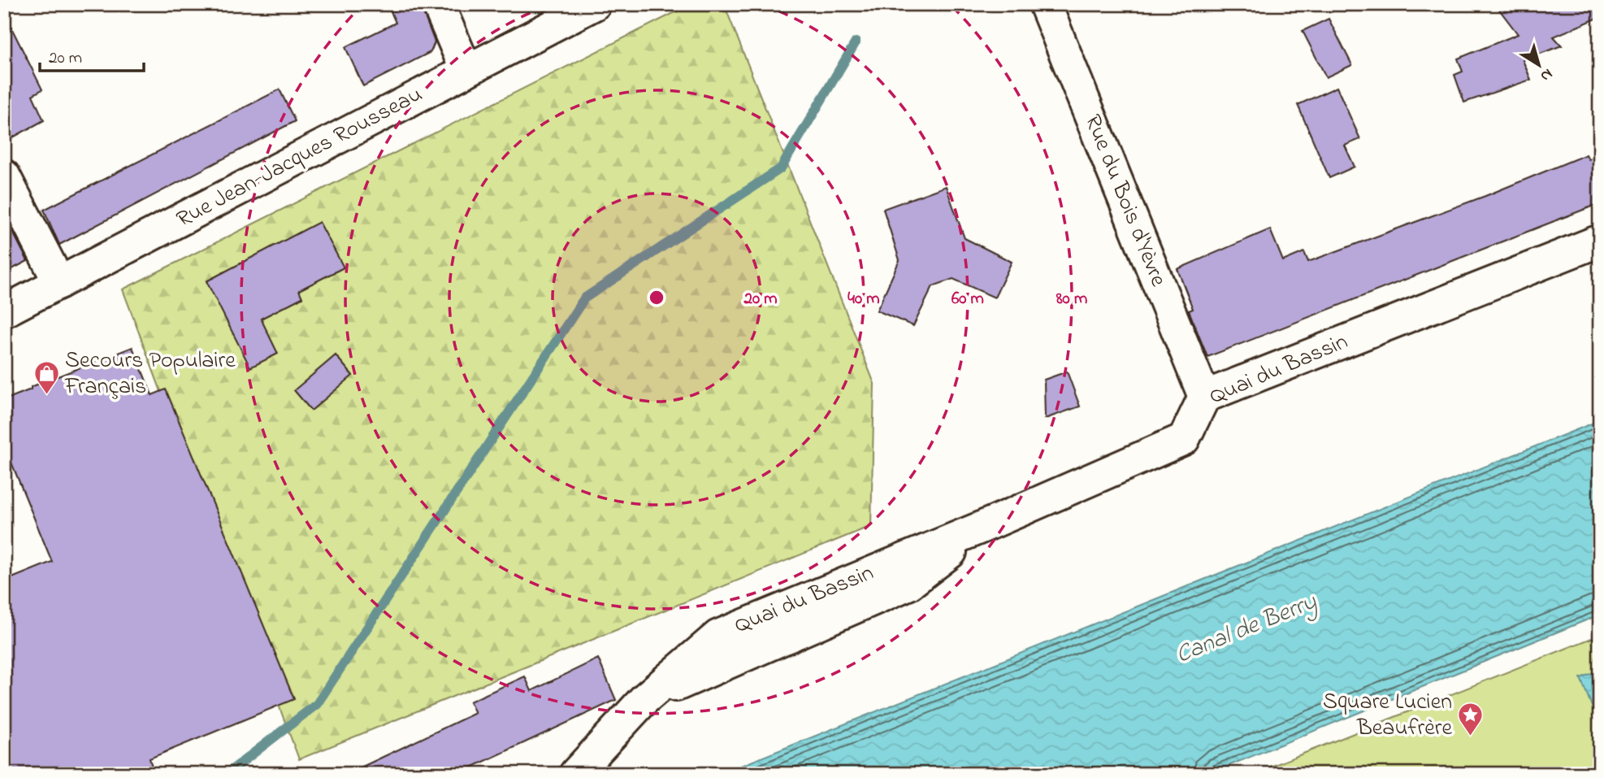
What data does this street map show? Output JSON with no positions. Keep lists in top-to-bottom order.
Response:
{
  "streets": {
    "street": ["Rue Jean-Jacques Rousseau", "Rue du Bois d'Yèvre", "Quai du Bassin"]
  },
  "crossings": [
    ["Rue du Bois d'Yèvre", "Quai du Bassin"]
  ],
  "water": ["Canal de Berry"],
  "places": {
    "shop": ["Secours Populaire Français"],
    "place": ["Square Lucien Beaufrère"]
  },
  "scale_bar": "20 m",
  "north": "bottom right",
  "rings": [
    "20 m",
    "40 m",
    "60 m",
    "80 m"
  ]
}
